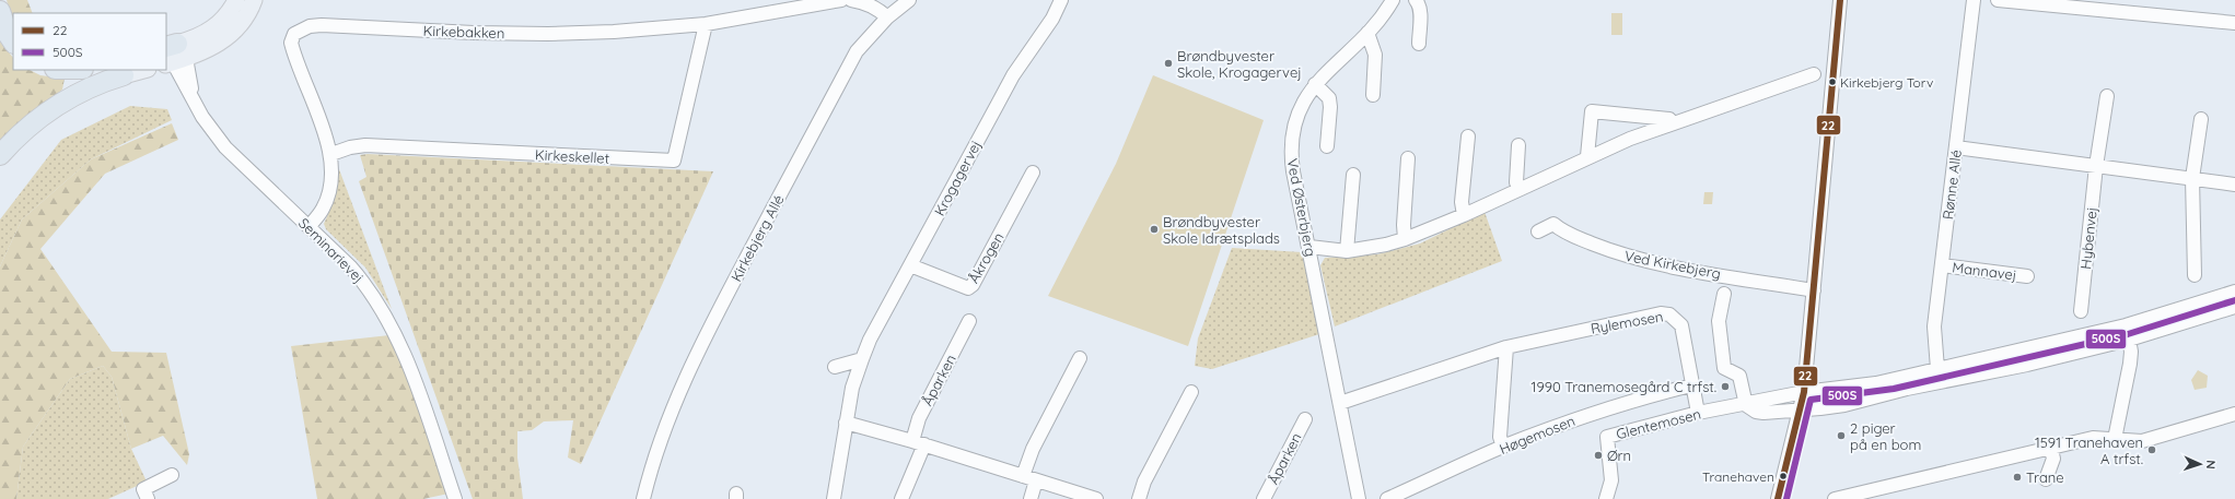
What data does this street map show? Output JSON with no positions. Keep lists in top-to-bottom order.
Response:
{
  "streets": {
    "street": [
      "Kirkebakken",
      "Kirkeskellet",
      "Krogagervej",
      "Rønne Allé",
      "Ved Østerbjerg",
      "Kirkebjerg Allé",
      "Hybenvej",
      "Seminarievej",
      "Åkrogen",
      "Ved Kirkebjerg",
      "Mannavej",
      "Rylemosen",
      "Åparken",
      "Glentemosen",
      "Høgemosen"
    ]
  },
  "crossings": [
    ["Kirkebakken", "Kirkeskellet"],
    ["Kirkebakken", "Seminarievej"],
    ["Krogagervej", "Åkrogen"],
    ["Rønne Allé", "Mannavej"],
    ["Rønne Allé", "Glentemosen"],
    ["Ved Østerbjerg", "Rylemosen"],
    ["Rylemosen", "Glentemosen"],
    ["Rylemosen", "Høgemosen"]
  ],
  "places": [
    "Brøndbyvester Skole, Krogagervej",
    "Kirkebjerg Torv",
    "Brøndbyvester Skole Idrætsplads",
    "1990 Tranemosegård C trfst.",
    "2 piger på en bom",
    "1591 Tranehaven A trfst.",
    "Ørn",
    "Tranehaven",
    "Trane"
  ],
  "lines": ["transit line 22", "transit line 500S"],
  "legend": ["22", "500S"],
  "north": "right"
}
